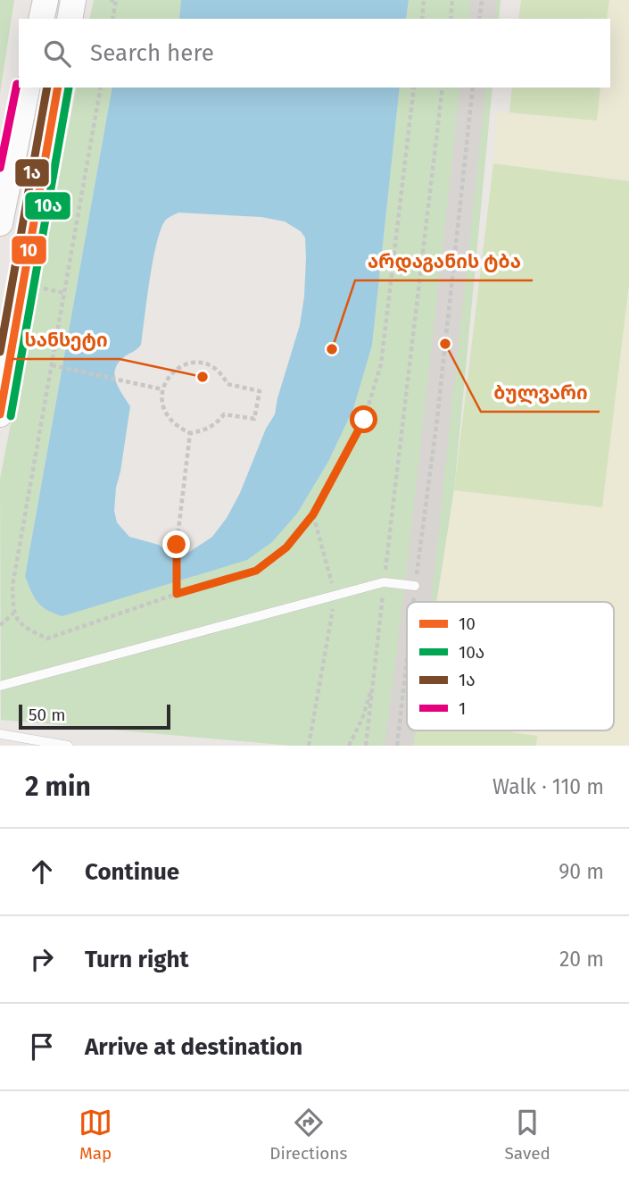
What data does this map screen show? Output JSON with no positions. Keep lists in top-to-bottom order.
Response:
{
  "places": ["ბულვარი", "არდაგანის ტბა", "სანსეტი"],
  "lines": [
    "transit line 1",
    "transit line 10",
    "transit line 10ა",
    "transit line 1ა"
  ],
  "legend": [
    "10",
    "10ა",
    "1ა",
    "1"
  ],
  "scale_bar": "50 m",
  "page": {
    "search": "Search here",
    "scale": "50 m",
    "heading": ["2 min", "Walk · 110 m"],
    "list": [
      ["Continue", "90 m"],
      ["Turn right", "20 m"],
      "Arrive at destination"
    ],
    "nav": ["Map", "Directions", "Saved"]
  }
}
